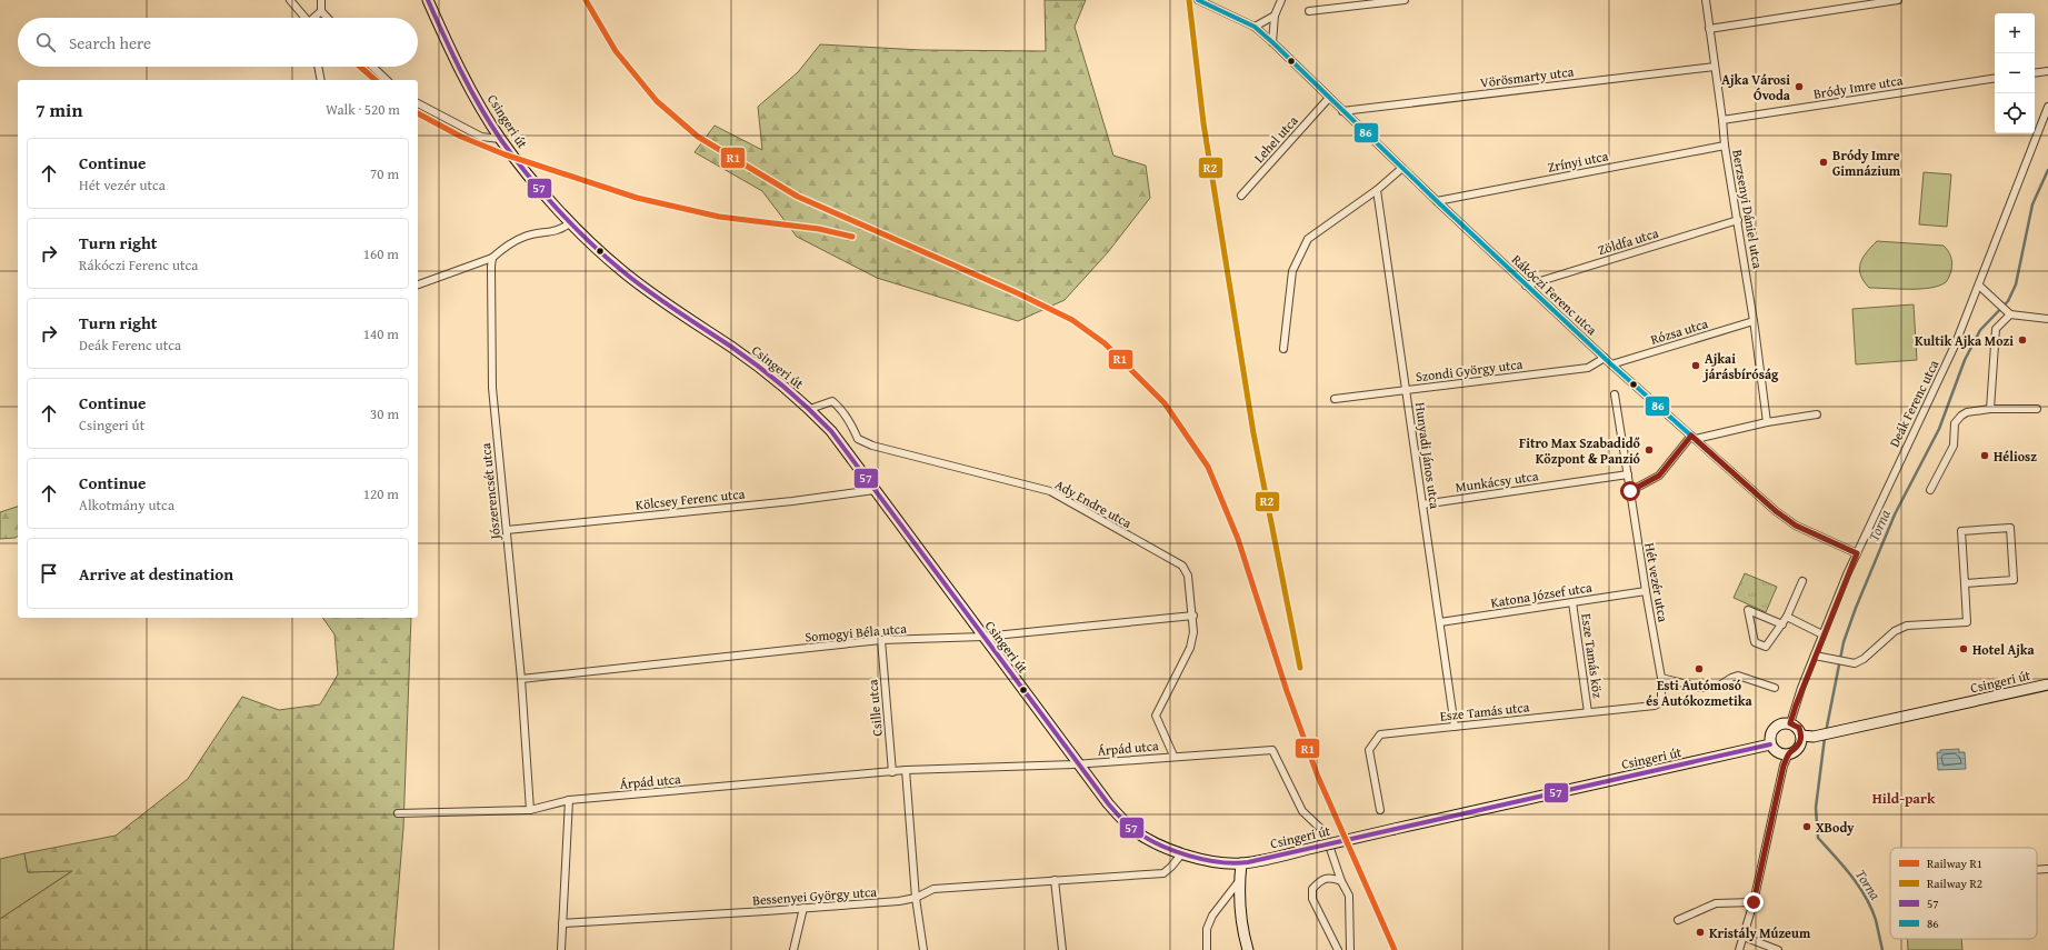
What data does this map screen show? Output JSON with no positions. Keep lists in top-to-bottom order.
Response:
{
  "streets": {
    "main road": ["Csingeri út"],
    "street": [
      "Vörösmarty utca",
      "Bródy Imre utca",
      "Lehel utca",
      "Zrínyi utca",
      "Berzsenyi Dániel utca",
      "Zöldfa utca",
      "Rákóczi Ferenc utca",
      "Rózsa utca",
      "Szondi György utca",
      "Deák Ferenc utca",
      "Hunyadi János utca",
      "Munkácsy utca",
      "Jószerencsét utca",
      "Kölcsey Ferenc utca",
      "Ady Endre utca",
      "Hét vezér utca",
      "Katona József utca",
      "Somogyi Béla utca",
      "Esze Tamás köz",
      "Csille utca",
      "Esze Tamás utca",
      "Árpád utca",
      "Bessenyei György utca"
    ]
  },
  "crossings": [
    ["Vörösmarty utca", "Berzsenyi Dániel utca"],
    ["Vörösmarty utca", "Rákóczi Ferenc utca"],
    ["Bródy Imre utca", "Berzsenyi Dániel utca"],
    ["Csingeri út", "Deák Ferenc utca"],
    ["Csingeri út", "Kölcsey Ferenc utca"],
    ["Csingeri út", "Ady Endre utca"],
    ["Csingeri út", "Somogyi Béla utca"],
    ["Csingeri út", "Árpád utca"],
    ["Csingeri út", "Bessenyei György utca"],
    ["Lehel utca", "Rákóczi Ferenc utca"],
    ["Zrínyi utca", "Berzsenyi Dániel utca"],
    ["Zrínyi utca", "Rákóczi Ferenc utca"],
    ["Berzsenyi Dániel utca", "Zöldfa utca"],
    ["Berzsenyi Dániel utca", "Rózsa utca"],
    ["Zöldfa utca", "Rákóczi Ferenc utca"],
    ["Rákóczi Ferenc utca", "Rózsa utca"],
    ["Rákóczi Ferenc utca", "Szondi György utca"],
    ["Rákóczi Ferenc utca", "Deák Ferenc utca"],
    ["Szondi György utca", "Hunyadi János utca"],
    ["Hunyadi János utca", "Munkácsy utca"],
    ["Hunyadi János utca", "Katona József utca"],
    ["Hunyadi János utca", "Esze Tamás utca"],
    ["Munkácsy utca", "Hét vezér utca"],
    ["Jószerencsét utca", "Kölcsey Ferenc utca"],
    ["Jószerencsét utca", "Somogyi Béla utca"],
    ["Jószerencsét utca", "Árpád utca"],
    ["Ady Endre utca", "Somogyi Béla utca"],
    ["Ady Endre utca", "Árpád utca"],
    ["Hét vezér utca", "Katona József utca"],
    ["Hét vezér utca", "Esze Tamás utca"],
    ["Katona József utca", "Esze Tamás köz"],
    ["Somogyi Béla utca", "Csille utca"],
    ["Esze Tamás köz", "Esze Tamás utca"],
    ["Csille utca", "Árpád utca"]
  ],
  "districts": ["Hild-park"],
  "water": ["Torna"],
  "places": [
    "Ajka Városi Óvoda",
    "Bródy Imre Gimnázium",
    "Kultik Ajka Mozi",
    "Ajkai járásbíróság",
    "Fitro Max Szabadidő Központ & Panzió",
    "Héliosz",
    "Hotel Ajka",
    "Esti Autómosó és Autókozmetika",
    "XBody",
    "Kristály Múzeum"
  ],
  "lines": [
    "rail line R1",
    "rail line R2",
    "transit line 57",
    "transit line 86"
  ],
  "legend": [
    "Railway R1",
    "Railway R2",
    "57",
    "86"
  ],
  "page": {
    "map_buttons": ["+", "−"],
    "search": "Search here",
    "heading": ["7 min", "Walk · 520 m"],
    "list": [
      ["Continue", "Hét vezér utca", "70 m"],
      ["Turn right", "Rákóczi Ferenc utca", "160 m"],
      ["Turn right", "Deák Ferenc utca", "140 m"],
      ["Continue", "Csingeri út", "30 m"],
      ["Continue", "Alkotmány utca", "120 m"],
      "Arrive at destination"
    ]
  }
}
